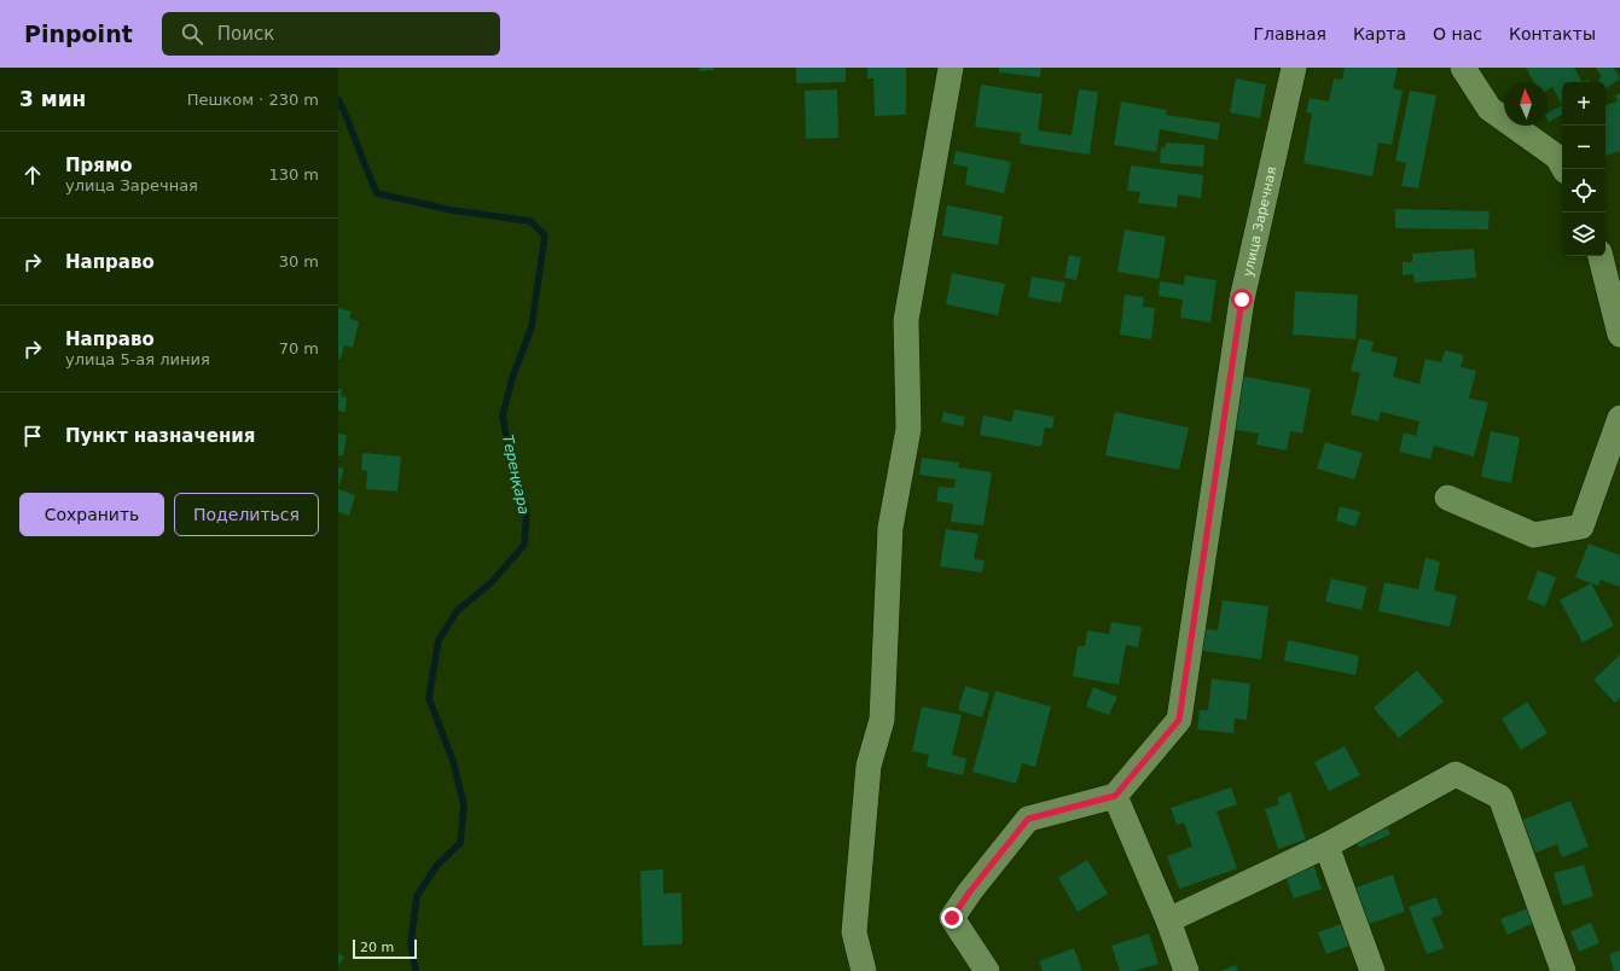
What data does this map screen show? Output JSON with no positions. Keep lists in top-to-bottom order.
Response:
{
  "streets": {
    "street": ["улица Заречная"]
  },
  "water": ["Тереңқара"],
  "scale_bar": "20 m",
  "north": "top",
  "page": {
    "header": "Pinpoint",
    "search": "Поиск",
    "nav": [
      "Главная",
      "Карта",
      "О нас",
      "Контакты"
    ],
    "heading": ["3 мин", "Пешком · 230 m"],
    "map_buttons": ["+", "−"],
    "list": [
      ["Прямо", "улица Заречная", "130 m"],
      ["Направо", "30 m"],
      ["Направо", "улица 5-ая линия", "70 m"],
      "Пункт назначения"
    ],
    "buttons": ["Сохранить", "Поделиться"],
    "scale": "20 m"
  }
}
